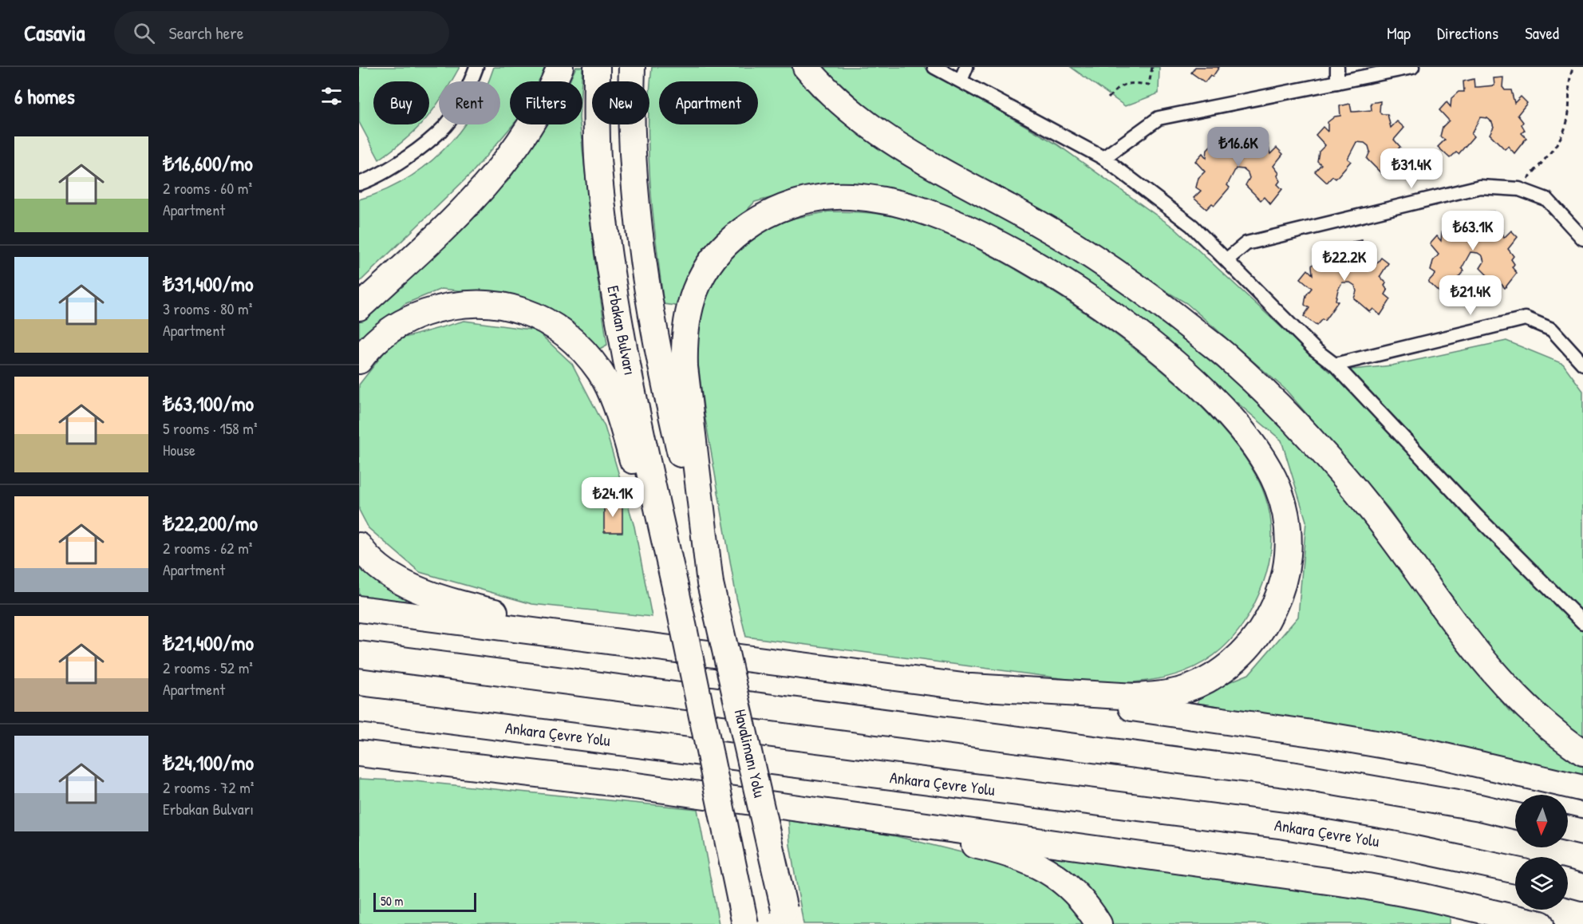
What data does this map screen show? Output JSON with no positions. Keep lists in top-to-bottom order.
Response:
{
  "streets": {
    "highway": ["Erbakan Bulvarı", "Ankara Çevre Yolu", "Havalimanı Yolu"]
  },
  "scale_bar": "50 m",
  "north": "bottom",
  "page": {
    "header": "Casavia",
    "search": "Search here",
    "nav": ["Map", "Directions", "Saved"],
    "heading": "6 homes",
    "chip": [
      "Buy",
      "Rent",
      "Filters",
      "New",
      "Apartment"
    ],
    "list": [
      {
        "name": "₺16,600/mo",
        "note": "2 rooms · 60 m² · Apartment"
      },
      {
        "name": "₺31,400/mo",
        "note": "3 rooms · 80 m² · Apartment"
      },
      {
        "name": "₺63,100/mo",
        "note": "5 rooms · 158 m² · House"
      },
      {
        "name": "₺22,200/mo",
        "note": "2 rooms · 62 m² · Apartment"
      },
      {
        "name": "₺21,400/mo",
        "note": "2 rooms · 52 m² · Apartment"
      },
      {
        "name": "₺24,100/mo",
        "note": "2 rooms · 72 m² · Erbakan Bulvarı"
      }
    ],
    "price": [
      "₺16.6K",
      "₺31.4K",
      "₺63.1K",
      "₺22.2K",
      "₺21.4K",
      "₺24.1K"
    ],
    "scale": "50 m"
  }
}
